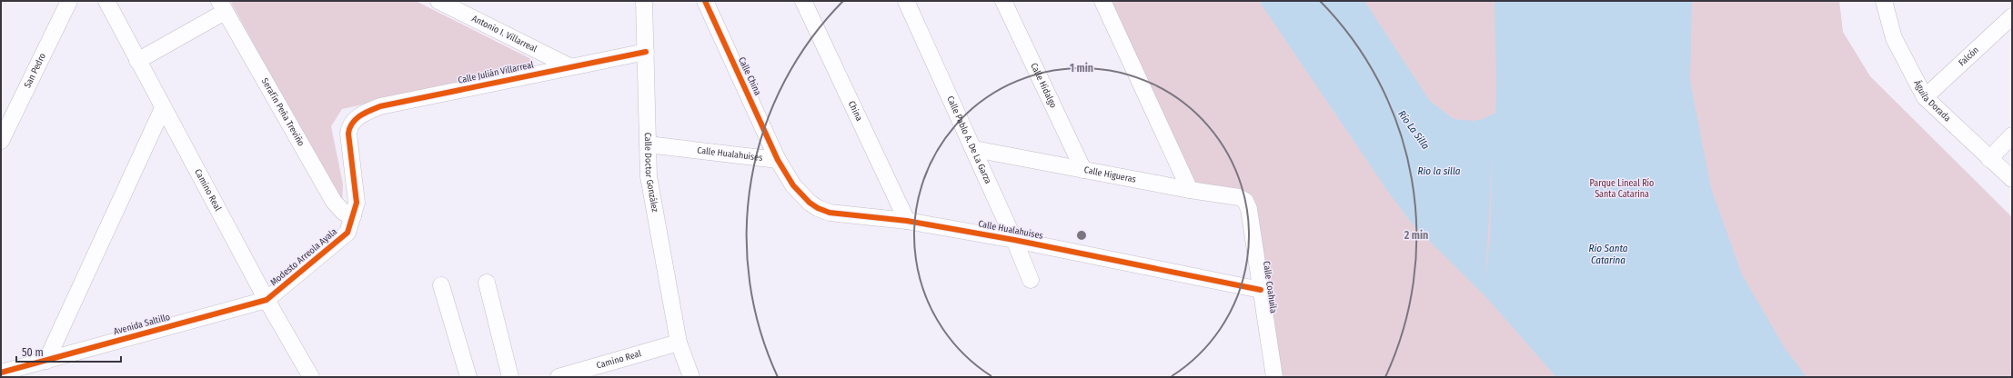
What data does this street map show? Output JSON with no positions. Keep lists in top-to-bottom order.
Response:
{
  "streets": {
    "street": [
      "Antonio I. Villarreal",
      "Falcón",
      "San Pedro",
      "Calle Julián Villarreal",
      "Calle China",
      "Calle Hidalgo",
      "Águila Dorada",
      "China",
      "Serafín Peña Treviño",
      "Calle Pablo A. De La Garza",
      "Calle Hualahuises",
      "Calle Doctor González",
      "Calle Higueras",
      "Camino Real",
      "Modesto Arreola Ayala",
      "Calle Coahuila",
      "Avenida Saltillo"
    ]
  },
  "crossings": [
    ["Antonio I. Villarreal", "Calle Julián Villarreal"],
    ["Falcón", "Águila Dorada"],
    ["Calle Julián Villarreal", "Calle Doctor González"],
    ["Calle Julián Villarreal", "Modesto Arreola Ayala"],
    ["Calle China", "Calle Hualahuises"],
    ["Calle Hidalgo", "Calle Higueras"],
    ["China", "Calle Hualahuises"],
    ["Serafín Peña Treviño", "Modesto Arreola Ayala"],
    ["Calle Pablo A. De La Garza", "Calle Hualahuises"],
    ["Calle Pablo A. De La Garza", "Calle Higueras"],
    ["Calle Hualahuises", "Calle Doctor González"],
    ["Calle Hualahuises", "Calle Coahuila"],
    ["Calle Doctor González", "Camino Real"],
    ["Calle Higueras", "Calle Coahuila"],
    ["Camino Real", "Modesto Arreola Ayala"],
    ["Camino Real", "Avenida Saltillo"],
    ["Modesto Arreola Ayala", "Avenida Saltillo"]
  ],
  "water": ["Río La Silla", "Rio la silla", "Río Santa Catarina"],
  "parks": ["Parque Lineal Río Santa Catarina"],
  "scale_bar": "50 m",
  "rings": ["1 min", "2 min"]
}
